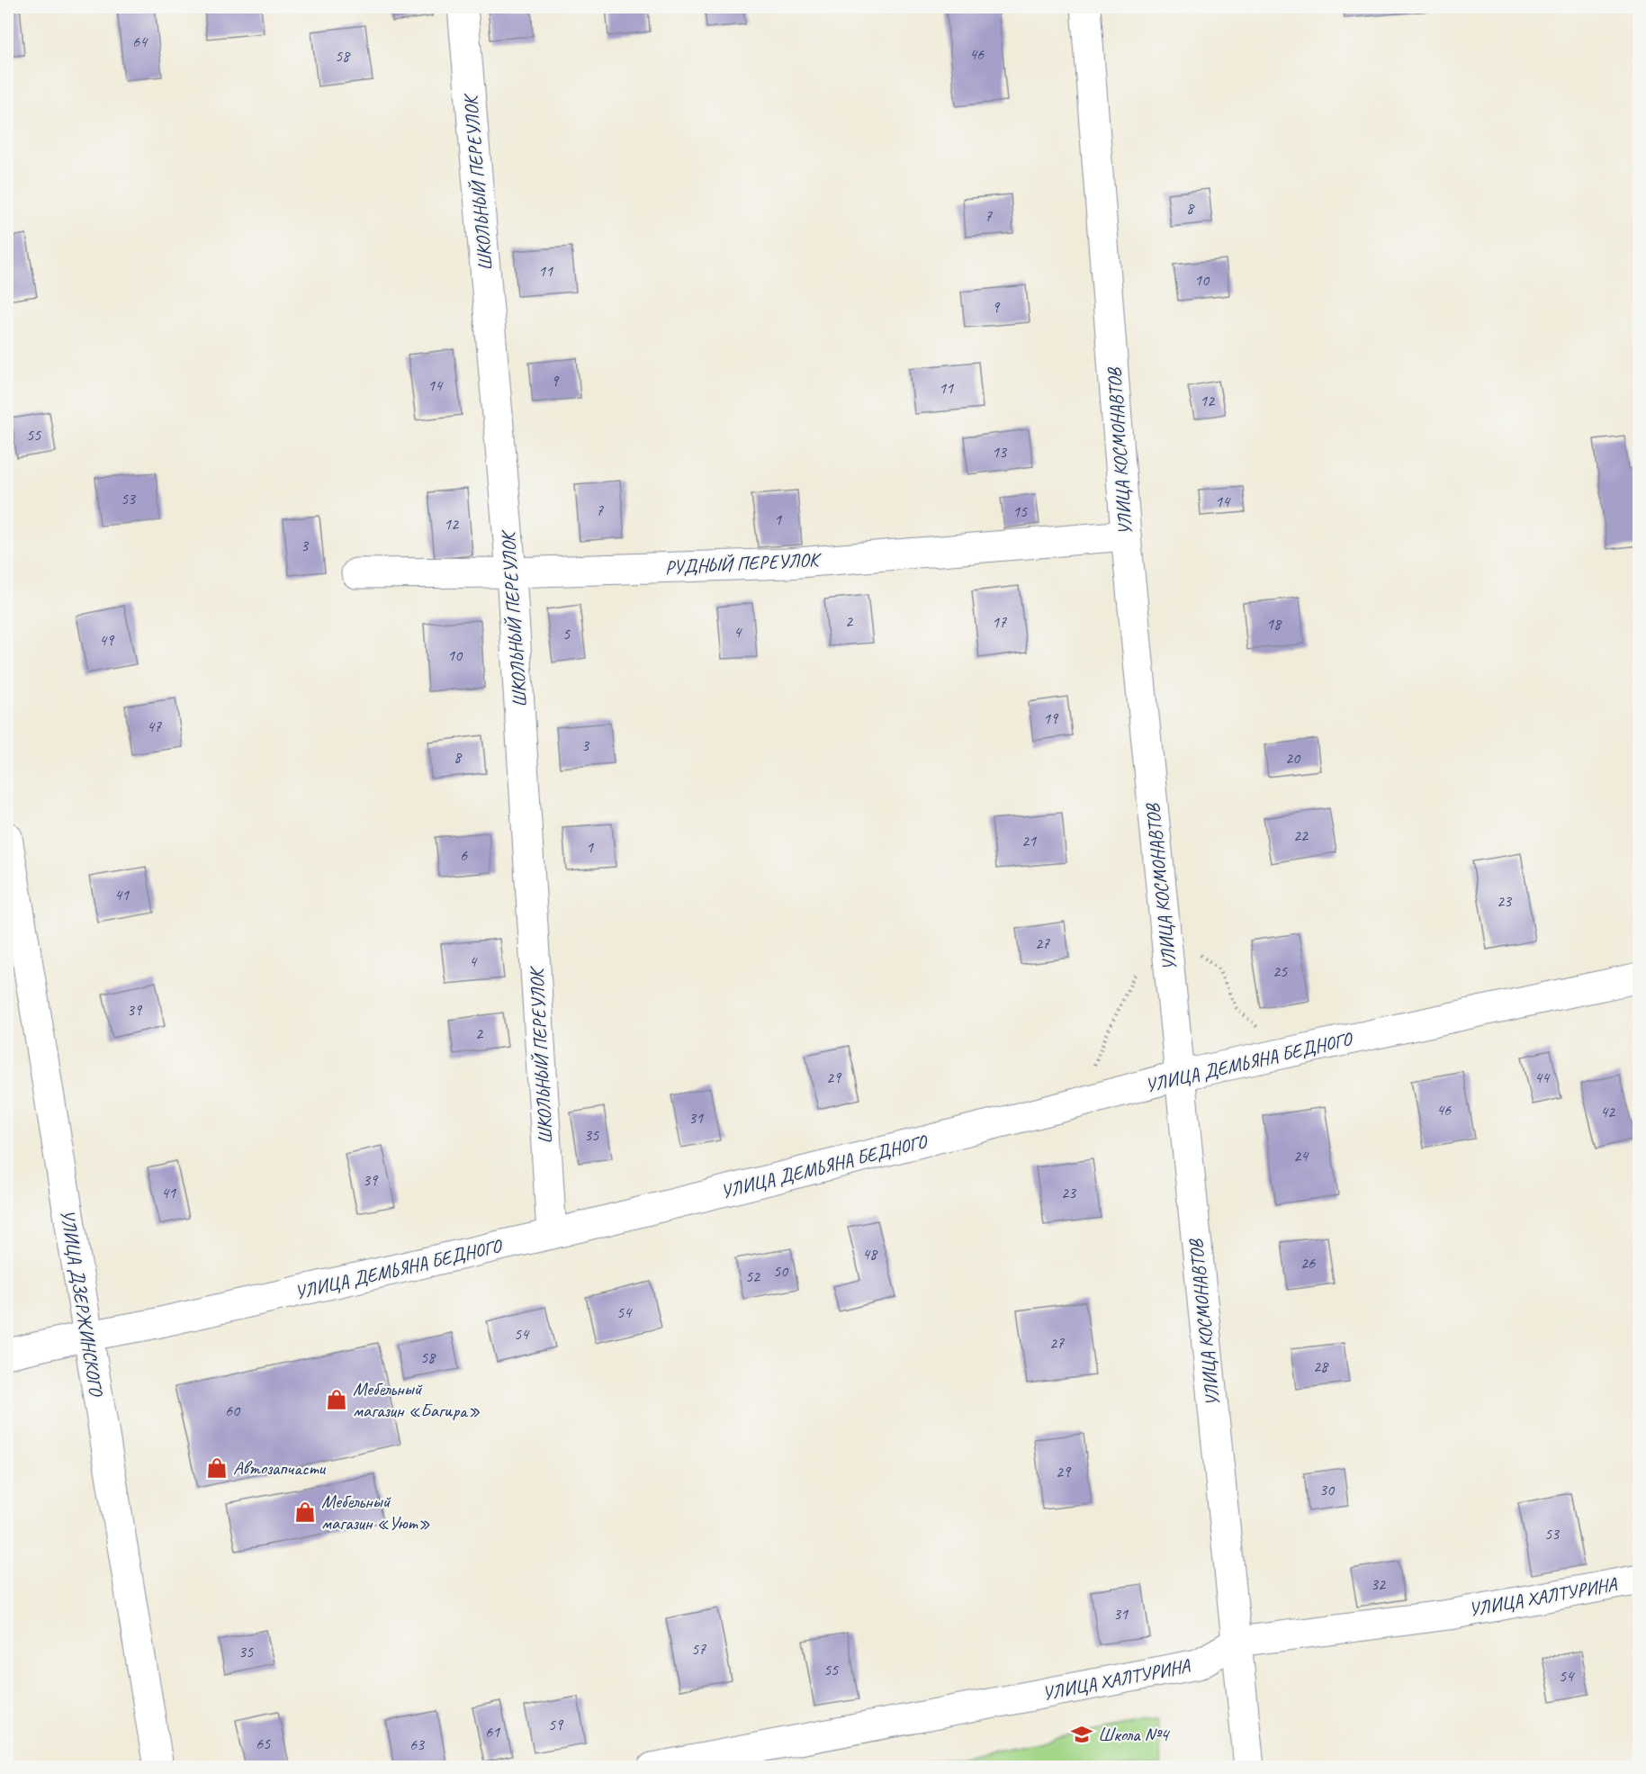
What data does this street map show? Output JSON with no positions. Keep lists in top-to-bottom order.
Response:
{
  "streets": {
    "street": [
      "ШКОЛЬНЫЙ ПЕРЕУЛОК",
      "УЛИЦА КОСМОНАВТОВ",
      "РУДНЫЙ ПЕРЕУЛОК",
      "УЛИЦА ДЕМЬЯНА БЕДНОГО",
      "УЛИЦА ДЗЕРЖИНСКОГО",
      "УЛИЦА ХАЛТУРИНА"
    ]
  },
  "crossings": [
    ["ШКОЛЬНЫЙ ПЕРЕУЛОК", "РУДНЫЙ ПЕРЕУЛОК"],
    ["ШКОЛЬНЫЙ ПЕРЕУЛОК", "УЛИЦА ДЕМЬЯНА БЕДНОГО"],
    ["УЛИЦА КОСМОНАВТОВ", "РУДНЫЙ ПЕРЕУЛОК"],
    ["УЛИЦА КОСМОНАВТОВ", "УЛИЦА ДЕМЬЯНА БЕДНОГО"],
    ["УЛИЦА КОСМОНАВТОВ", "УЛИЦА ХАЛТУРИНА"],
    ["УЛИЦА ДЕМЬЯНА БЕДНОГО", "УЛИЦА ДЗЕРЖИНСКОГО"]
  ],
  "places": {
    "shop": ["Мебельный магазин «Багира»", "Автозапчасти", "Мебельный магазин «Уют»"],
    "school or university": ["Школа №4"]
  },
  "house_numbers": [
    "64",
    "46",
    "58",
    "8",
    "7",
    "11",
    "10",
    "9",
    "9",
    "14",
    "11",
    "12",
    "55",
    "13",
    "53",
    "14",
    "7",
    "15",
    "1",
    "12",
    "3",
    "2",
    "17",
    "18",
    "4",
    "5",
    "49",
    "10",
    "19",
    "47",
    "3",
    "8",
    "20",
    "22",
    "21",
    "1",
    "6",
    "41",
    "23",
    "27",
    "4",
    "25",
    "39",
    "2",
    "29",
    "44",
    "46",
    "42",
    "31",
    "35",
    "24",
    "39",
    "41",
    "23",
    "48",
    "26",
    "50",
    "52",
    "54",
    "54",
    "27",
    "58",
    "28",
    "60",
    "29",
    "30",
    "53",
    "32",
    "31",
    "57",
    "35",
    "55",
    "54",
    "59",
    "61",
    "65",
    "63"
  ]
}
